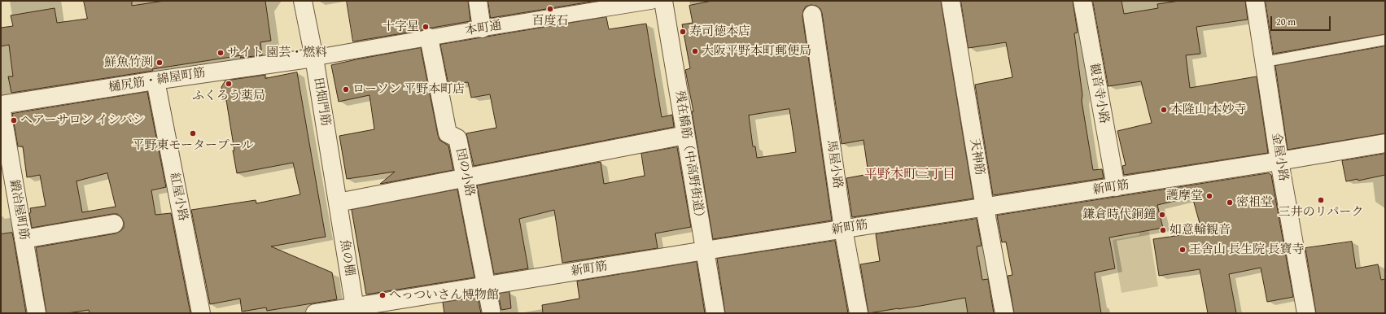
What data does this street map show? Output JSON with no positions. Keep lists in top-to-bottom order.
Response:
{
  "streets": {
    "street": [
      "本町通",
      "樋尻筋・綿屋町筋",
      "観音寺小路",
      "田畑門筋",
      "残在橋筋（中高野街道）",
      "天神筋",
      "金屋小路",
      "馬屋小路",
      "団の小路",
      "新町筋",
      "紅屋小路",
      "鍛冶屋町筋",
      "魚の棚"
    ]
  },
  "crossings": [
    ["本町通", "樋尻筋・綿屋町筋"],
    ["本町通", "田畑門筋"],
    ["本町通", "団の小路"],
    ["樋尻筋・綿屋町筋", "田畑門筋"],
    ["樋尻筋・綿屋町筋", "紅屋小路"],
    ["樋尻筋・綿屋町筋", "鍛冶屋町筋"],
    ["観音寺小路", "新町筋"],
    ["田畑門筋", "魚の棚"],
    ["残在橋筋（中高野街道）", "新町筋"],
    ["天神筋", "新町筋"],
    ["金屋小路", "新町筋"],
    ["馬屋小路", "新町筋"],
    ["団の小路", "新町筋"],
    ["新町筋", "魚の棚"]
  ],
  "districts": ["平野本町三丁目"],
  "places": [
    "百度石",
    "十字星",
    "寿司徳本店",
    "大阪平野本町郵便局",
    "サイト 園芸・燃料",
    "鮮魚竹渕",
    "ふくろう薬局",
    "ローソン 平野本町店",
    "本隆山 本妙寺",
    "ヘアーサロン イシバシ",
    "平野東モータープール",
    "護摩堂",
    "三井のリパーク",
    "密祖堂",
    "鎌倉時代銅鐘",
    "如意輪観音",
    "王舎山 長生院 長寶寺",
    "へっついさん博物館"
  ],
  "scale_bar": "20 m"
}
